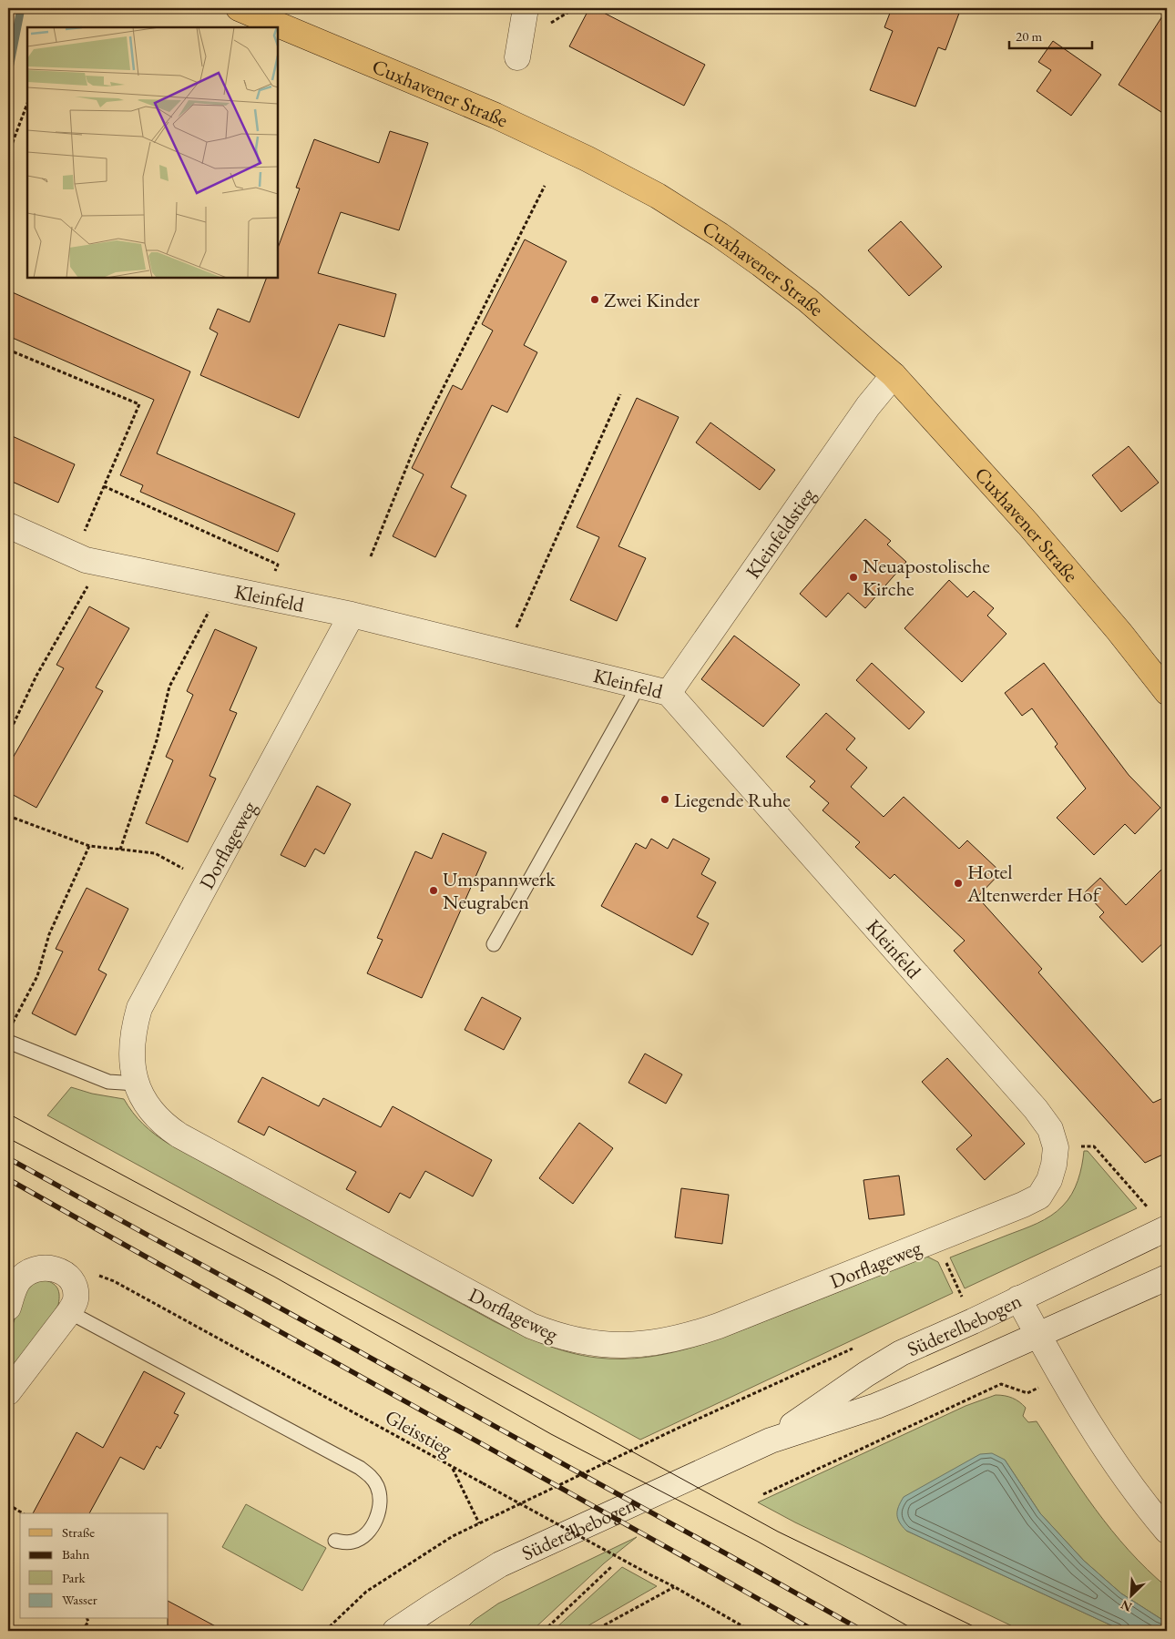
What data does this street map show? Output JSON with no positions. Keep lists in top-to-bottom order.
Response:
{
  "streets": {
    "main road": ["Cuxhavener Straße"],
    "street": [
      "Kleinfeldstieg",
      "Kleinfeld",
      "Dorflageweg",
      "Süderelbebogen"
    ],
    "path": ["Gleisstieg"]
  },
  "crossings": [
    ["Cuxhavener Straße", "Kleinfeldstieg"],
    ["Kleinfeldstieg", "Kleinfeld"],
    ["Kleinfeld", "Dorflageweg"]
  ],
  "places": [
    "Zwei Kinder",
    "Neuapostolische Kirche",
    "Liegende Ruhe",
    "Hotel Altenwerder Hof",
    "Umspannwerk Neugraben"
  ],
  "legend": [
    "Straße",
    "Bahn",
    "Park",
    "Wasser"
  ],
  "scale_bar": "20 m",
  "north": "bottom left"
}
